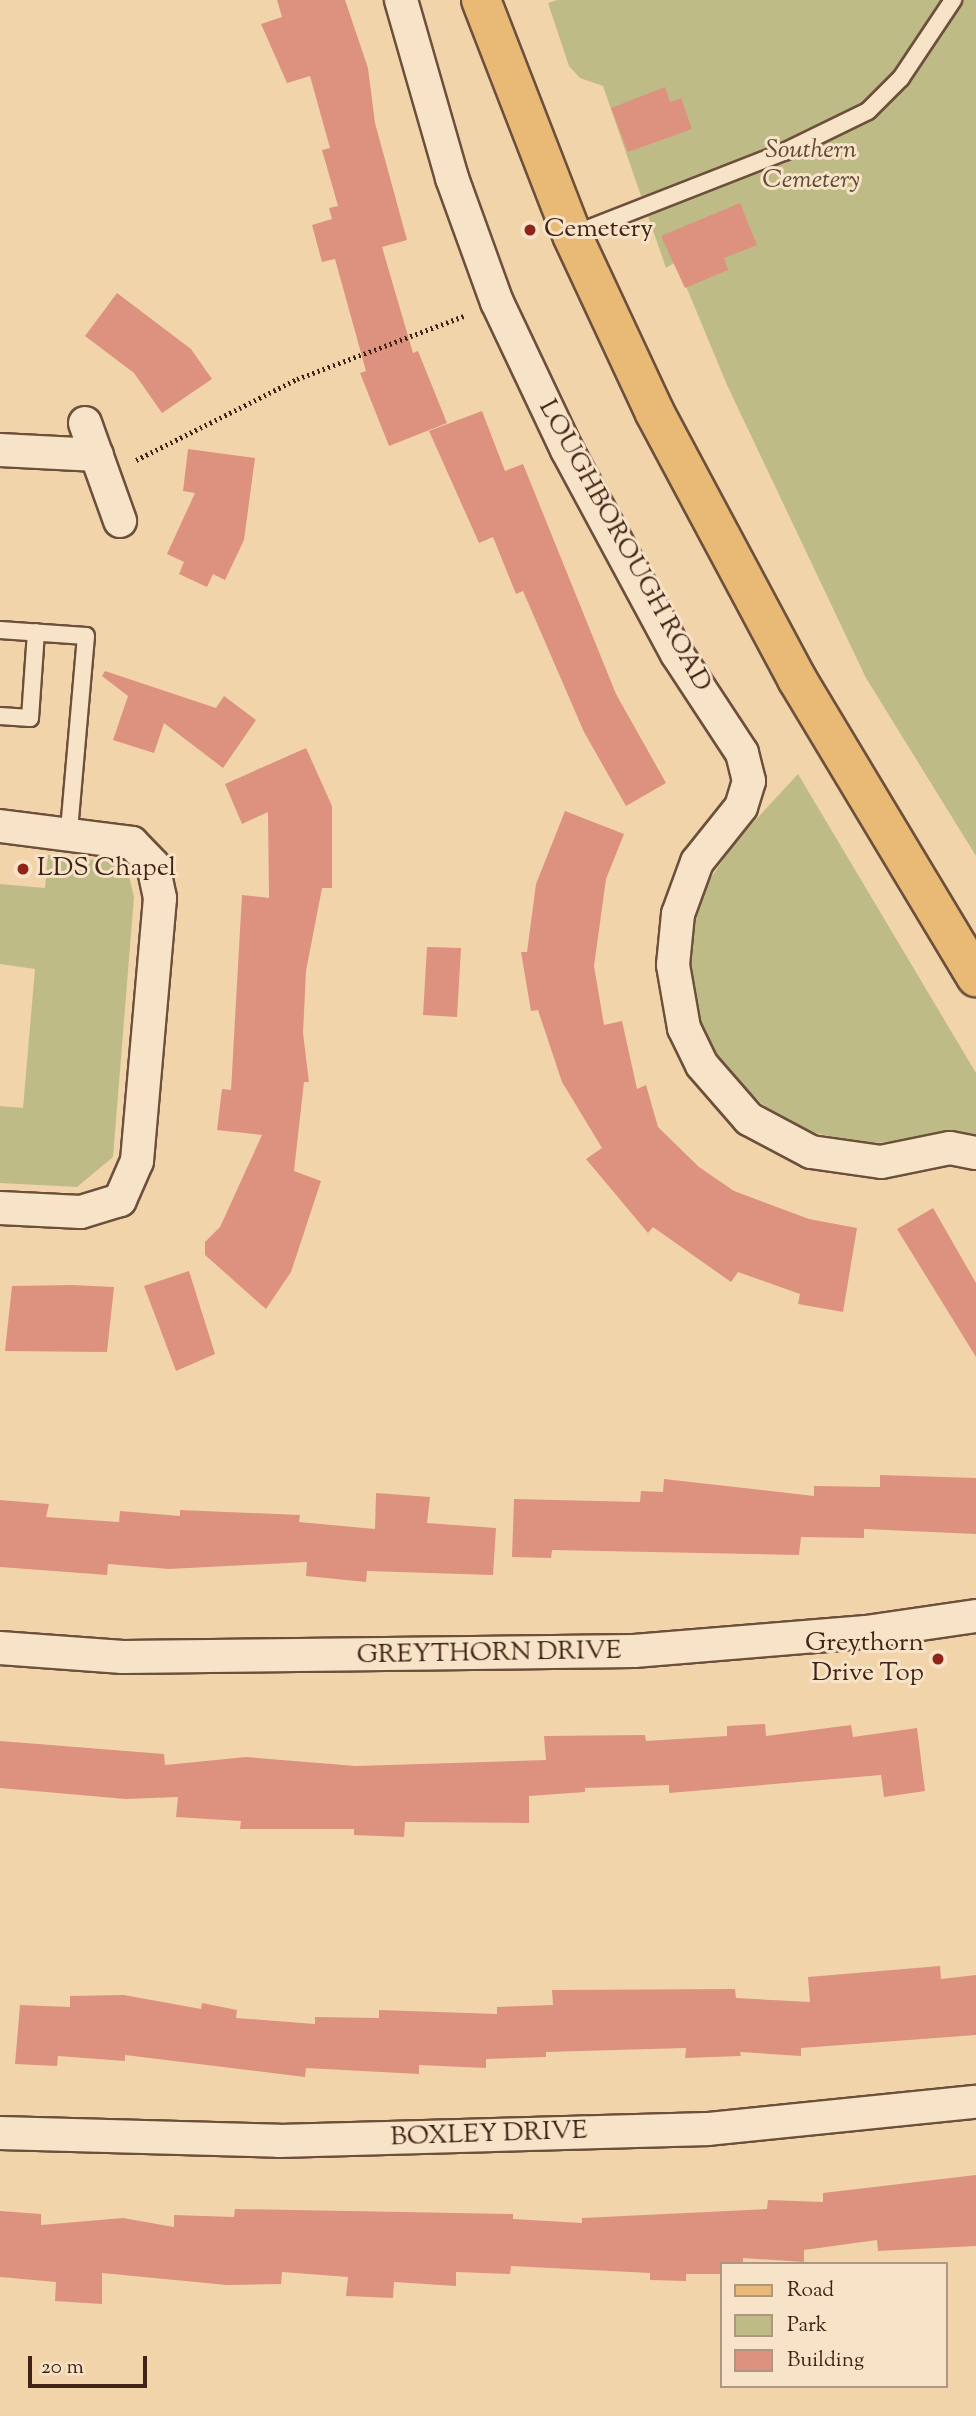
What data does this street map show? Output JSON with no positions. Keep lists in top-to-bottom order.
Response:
{
  "streets": {
    "street": ["LOUGHBOROUGH ROAD", "GREYTHORN DRIVE", "BOXLEY DRIVE"]
  },
  "parks": ["Southern Cemetery"],
  "places": ["Cemetery", "LDS Chapel", "Greythorn Drive Top"],
  "legend": ["Road", "Park", "Building"],
  "scale_bar": "20 m"
}
